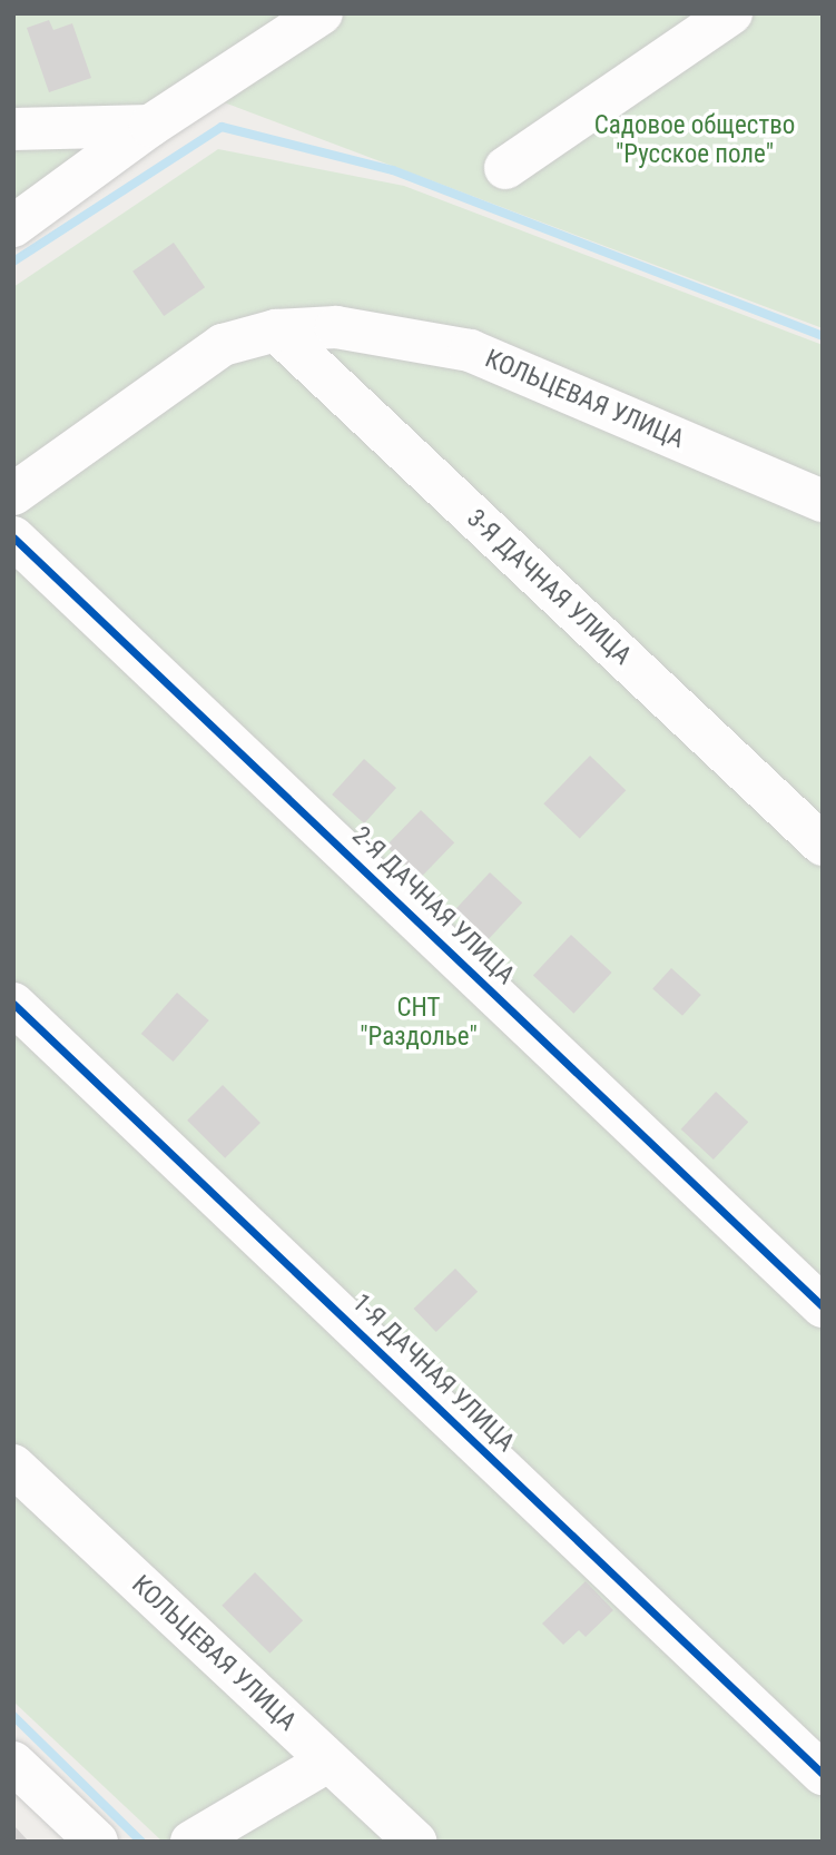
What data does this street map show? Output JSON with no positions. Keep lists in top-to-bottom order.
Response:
{
  "streets": {
    "street": [
      "КОЛЬЦЕВАЯ УЛИЦА",
      "3-Я ДАЧНАЯ УЛИЦА",
      "2-Я ДАЧНАЯ УЛИЦА",
      "1-Я ДАЧНАЯ УЛИЦА"
    ]
  },
  "crossings": [
    ["КОЛЬЦЕВАЯ УЛИЦА", "3-Я ДАЧНАЯ УЛИЦА"]
  ],
  "parks": ["Садовое общество \"Русское поле\"", "СНТ \"Раздолье\""]
}
